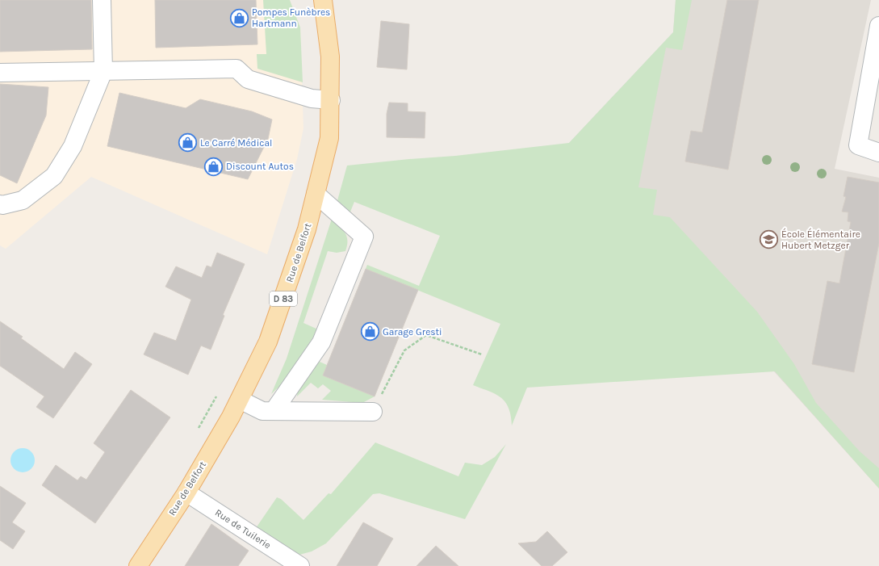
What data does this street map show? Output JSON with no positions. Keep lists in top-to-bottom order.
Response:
{
  "streets": {
    "main road": ["Rue de Belfort", "D 83"],
    "street": ["Rue de Tuilerie"]
  },
  "crossings": [
    ["Rue de Belfort", "Rue de Tuilerie"]
  ],
  "places": {
    "shop": [
      "Pompes Funèbres Hartmann",
      "Le Carré Médical",
      "Discount Autos",
      "Garage Gresti"
    ],
    "school or university": ["École Élémentaire Hubert Metzger"]
  }
}
